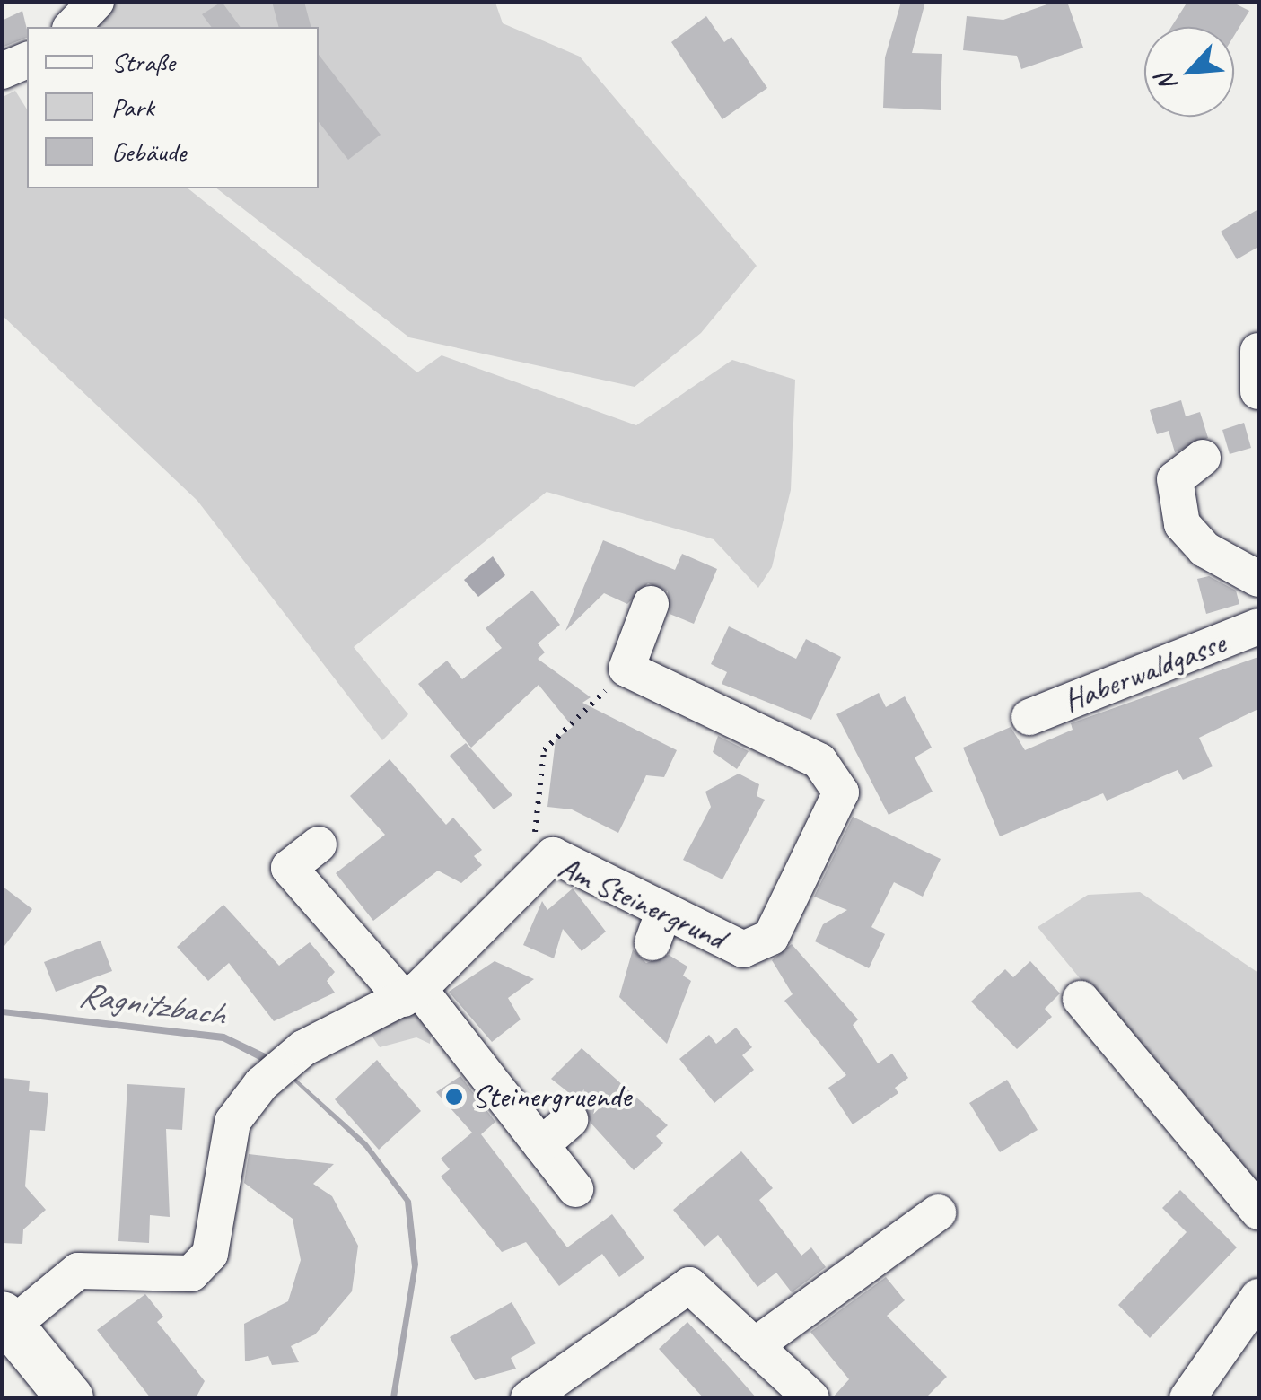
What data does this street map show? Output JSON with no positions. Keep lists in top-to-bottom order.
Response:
{
  "streets": {
    "street": ["Haberwaldgasse", "Am Steinergrund"]
  },
  "water": ["Ragnitzbach"],
  "places": ["Steinergruende"],
  "legend": ["Straße", "Park", "Gebäude"],
  "north": "bottom left"
}
